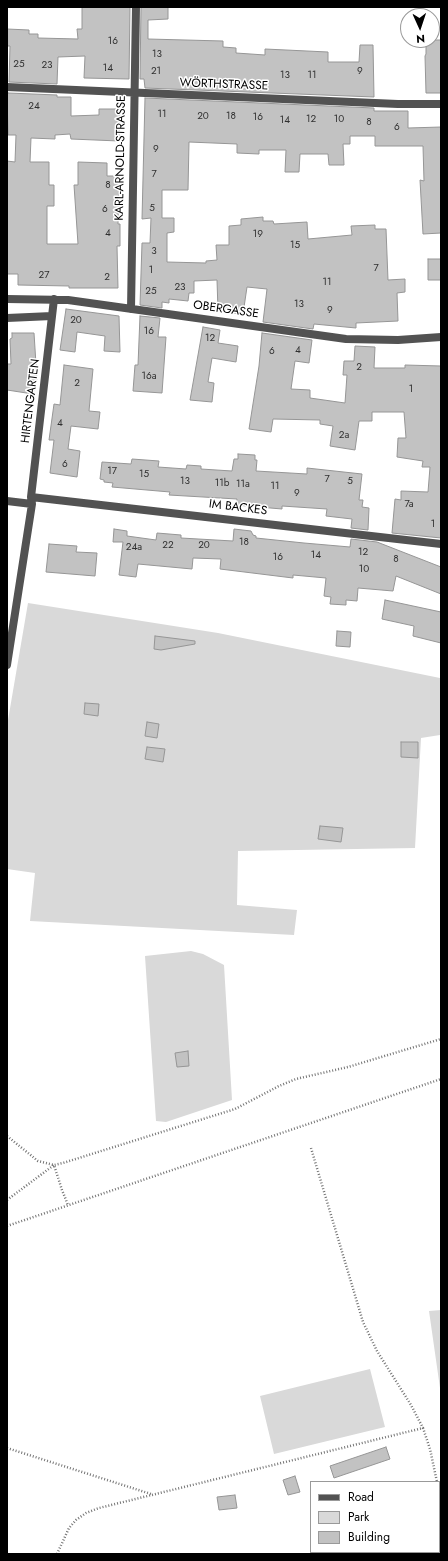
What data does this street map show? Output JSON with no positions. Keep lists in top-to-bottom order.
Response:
{
  "streets": {
    "street": [
      "WÖRTHSTRASSE",
      "KARL-ARNOLD-STRASSE",
      "OBERGASSE",
      "HIRTENGARTEN",
      "IM BACKES"
    ]
  },
  "crossings": [
    ["WÖRTHSTRASSE", "KARL-ARNOLD-STRASSE"],
    ["KARL-ARNOLD-STRASSE", "OBERGASSE"],
    ["OBERGASSE", "HIRTENGARTEN"],
    ["HIRTENGARTEN", "IM BACKES"]
  ],
  "house_numbers": [
    "16",
    "13",
    "25",
    "23",
    "14",
    "21",
    "9",
    "13",
    "11",
    "24",
    "11",
    "20",
    "18",
    "16",
    "12",
    "10",
    "14",
    "8",
    "6",
    "9",
    "7",
    "8",
    "5",
    "6",
    "4",
    "19",
    "15",
    "3",
    "7",
    "1",
    "27",
    "2",
    "11",
    "23",
    "25",
    "13",
    "9",
    "20",
    "16",
    "12",
    "4",
    "6",
    "2",
    "16a",
    "2",
    "1",
    "4",
    "2a",
    "6",
    "17",
    "15",
    "7",
    "13",
    "5",
    "11b",
    "11a",
    "11",
    "9",
    "7a",
    "1",
    "18",
    "22",
    "20",
    "24a",
    "12",
    "14",
    "16",
    "8",
    "10"
  ],
  "legend": ["Road", "Park", "Building"],
  "north": "bottom"
}
